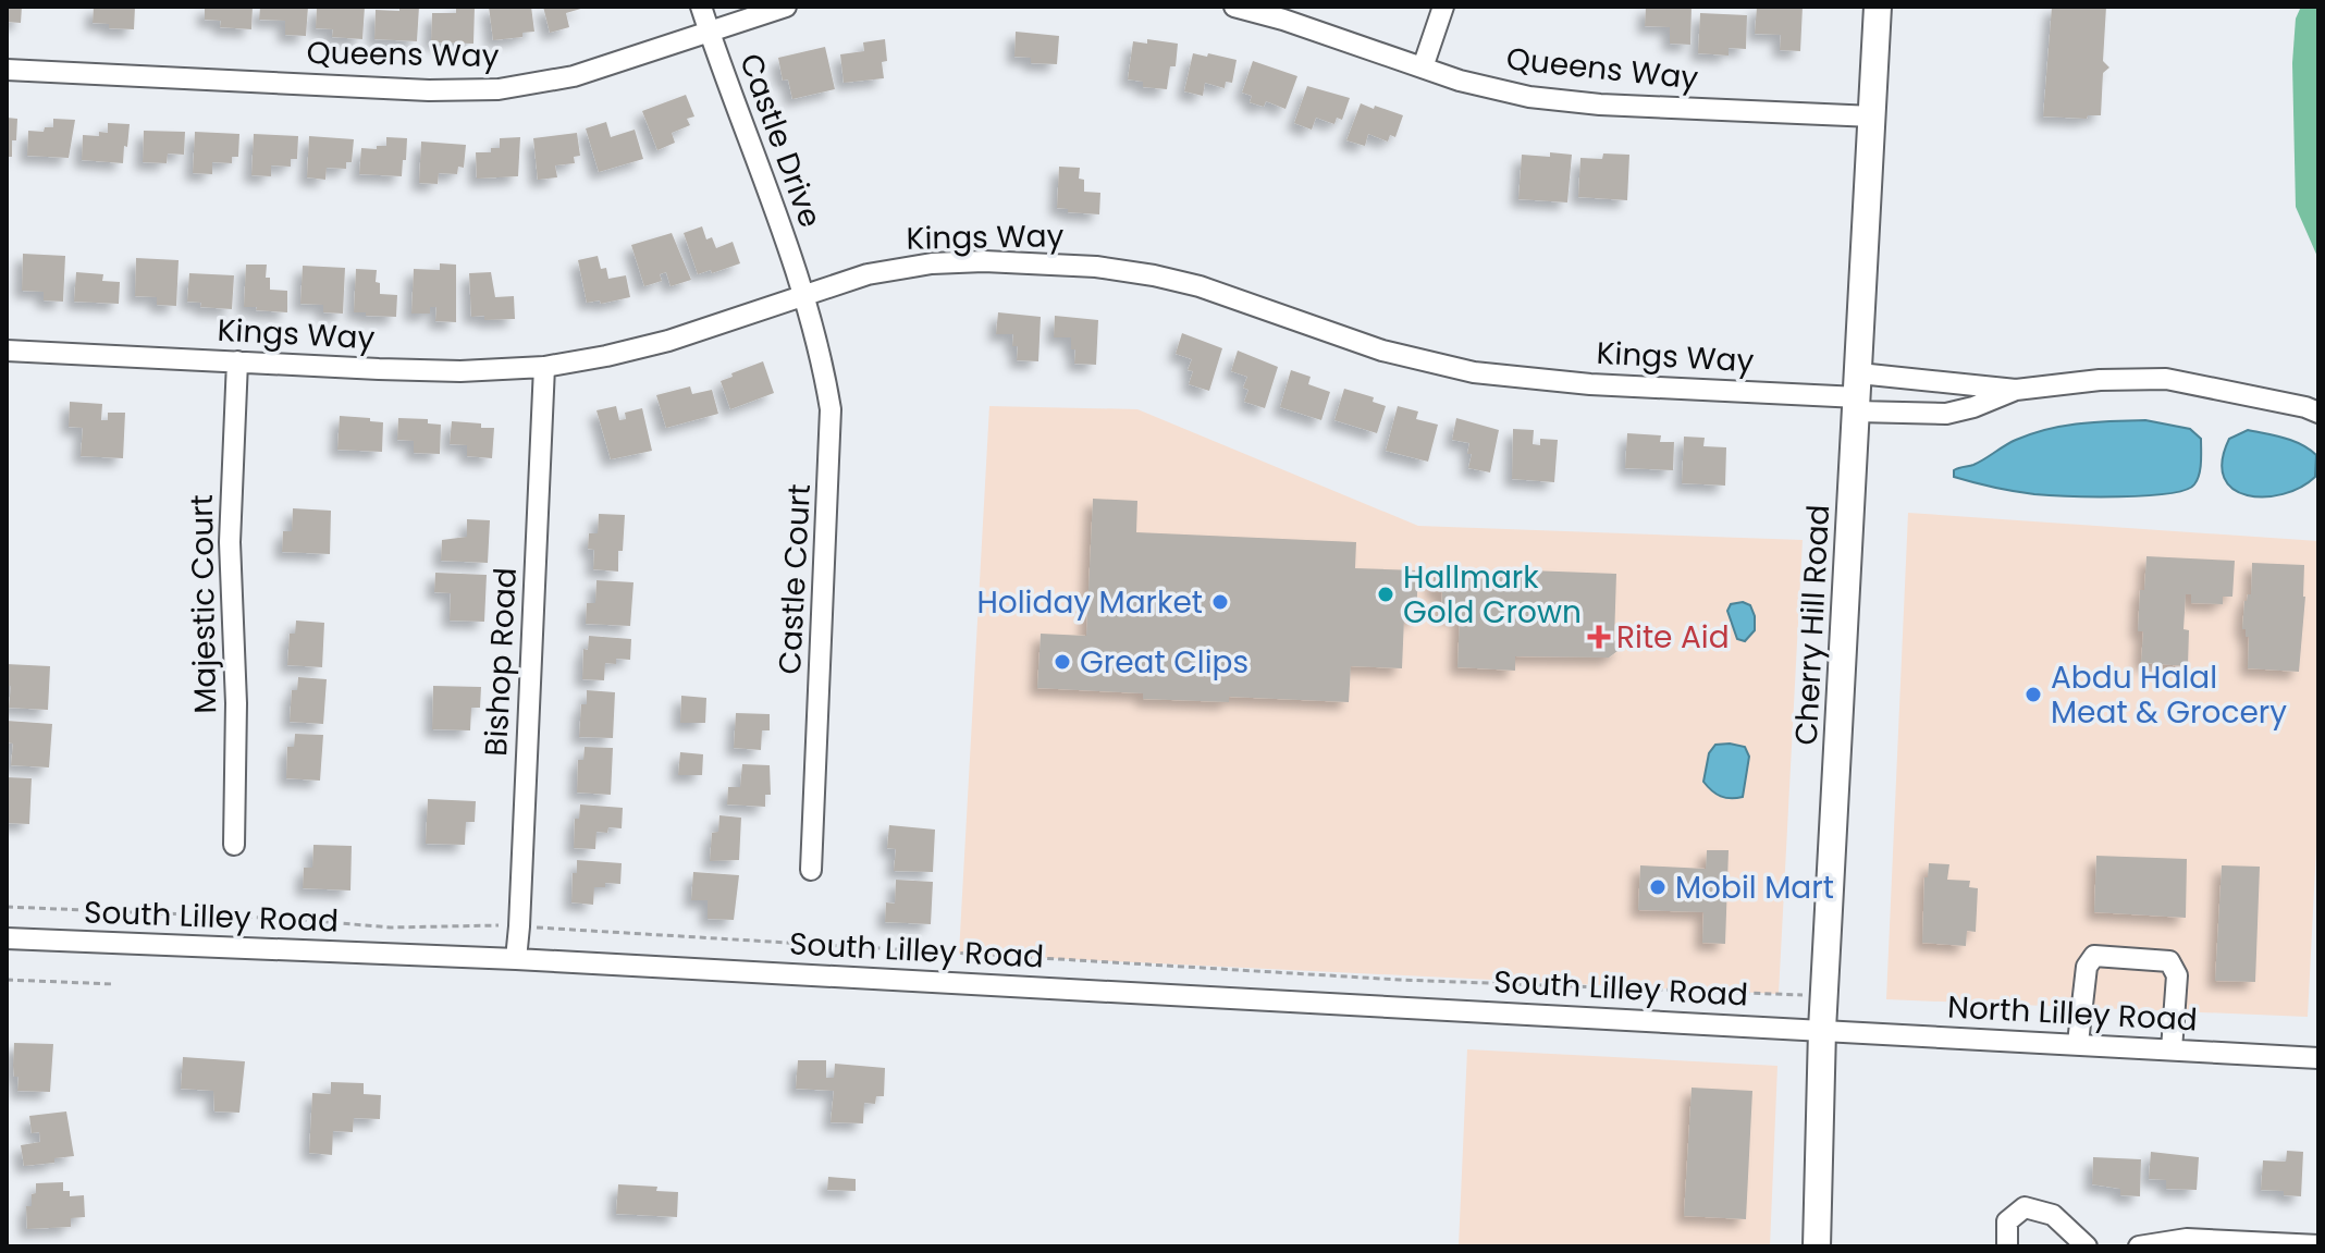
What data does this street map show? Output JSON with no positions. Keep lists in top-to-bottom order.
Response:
{
  "streets": {
    "main road": ["Cherry Hill Road"],
    "street": [
      "Queens Way",
      "Castle Drive",
      "Kings Way",
      "Castle Court",
      "Majestic Court",
      "Bishop Road",
      "South Lilley Road",
      "North Lilley Road"
    ]
  },
  "crossings": [
    ["Queens Way", "Castle Drive"],
    ["Queens Way", "Cherry Hill Road"],
    ["Castle Drive", "Kings Way"],
    ["Castle Drive", "Castle Court"],
    ["Kings Way", "Castle Court"],
    ["Kings Way", "Majestic Court"],
    ["Kings Way", "Cherry Hill Road"],
    ["Kings Way", "Bishop Road"],
    ["Cherry Hill Road", "South Lilley Road"],
    ["Cherry Hill Road", "North Lilley Road"],
    ["Bishop Road", "South Lilley Road"],
    ["South Lilley Road", "North Lilley Road"]
  ],
  "places": {
    "other": [
      "Hallmark Gold Crown",
      "Holiday Market",
      "Great Clips",
      "Abdu Halal Meat & Grocery",
      "Mobil Mart"
    ],
    "health": ["Rite Aid"]
  }
}
